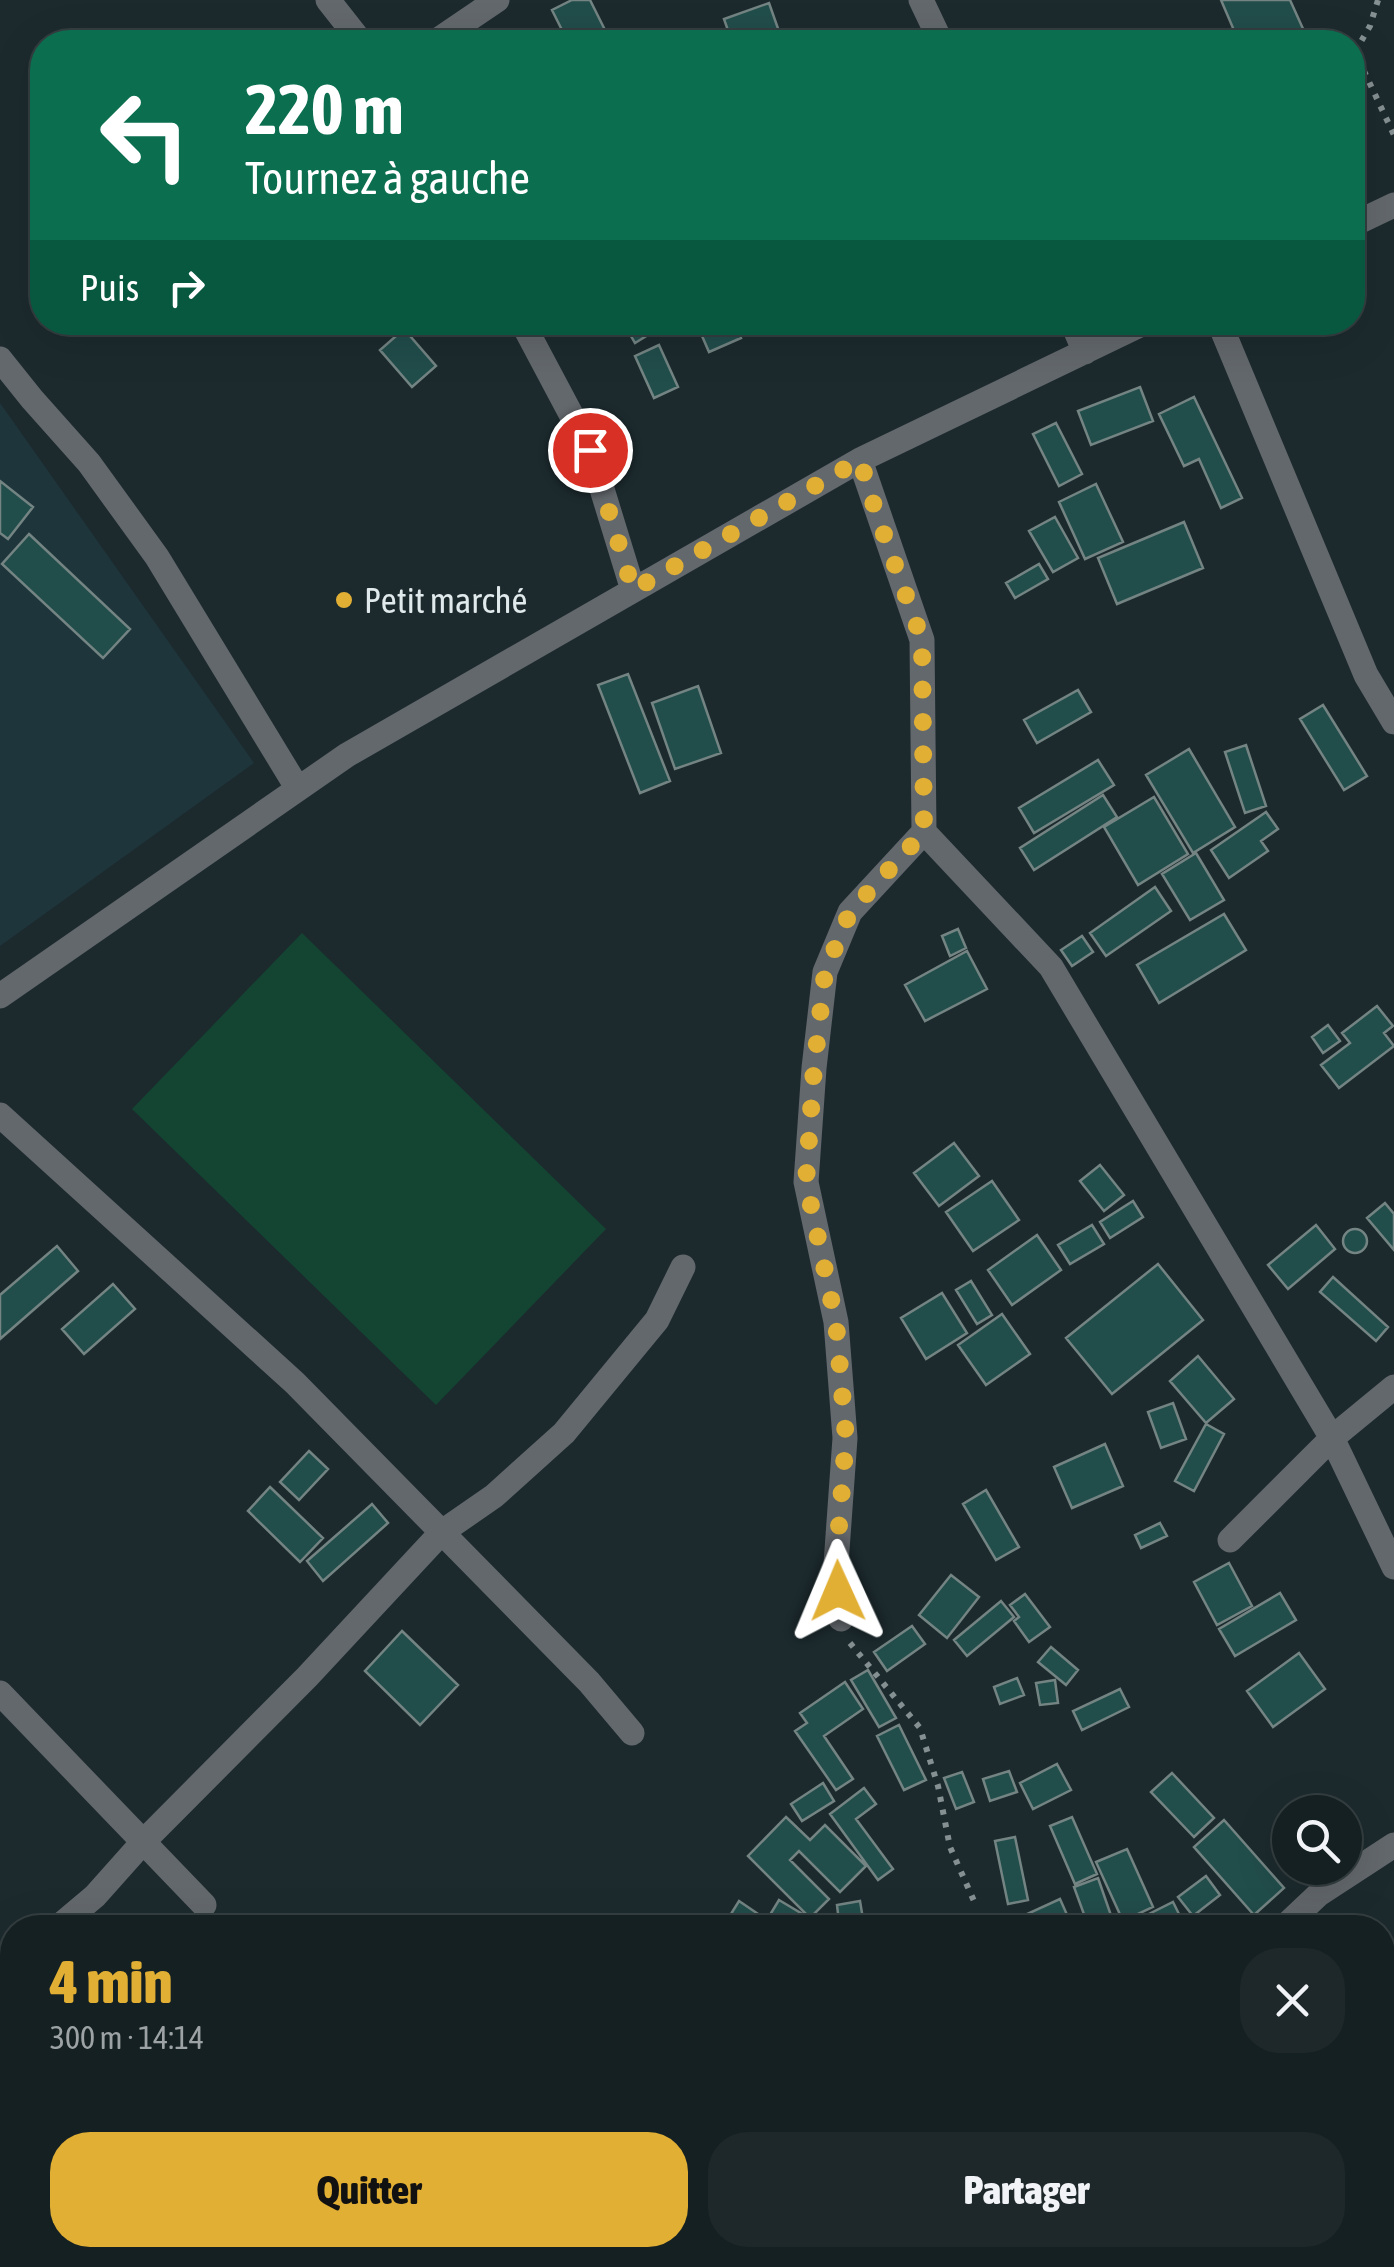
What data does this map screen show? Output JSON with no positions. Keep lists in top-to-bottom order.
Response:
{
  "places": ["Petit marché"],
  "page": {
    "turn": ["220 m", "Tournez à gauche"],
    "then": "Puis",
    "heading": ["4 min", "300 m · 14:14"],
    "buttons": ["Quitter", "Partager"]
  }
}
